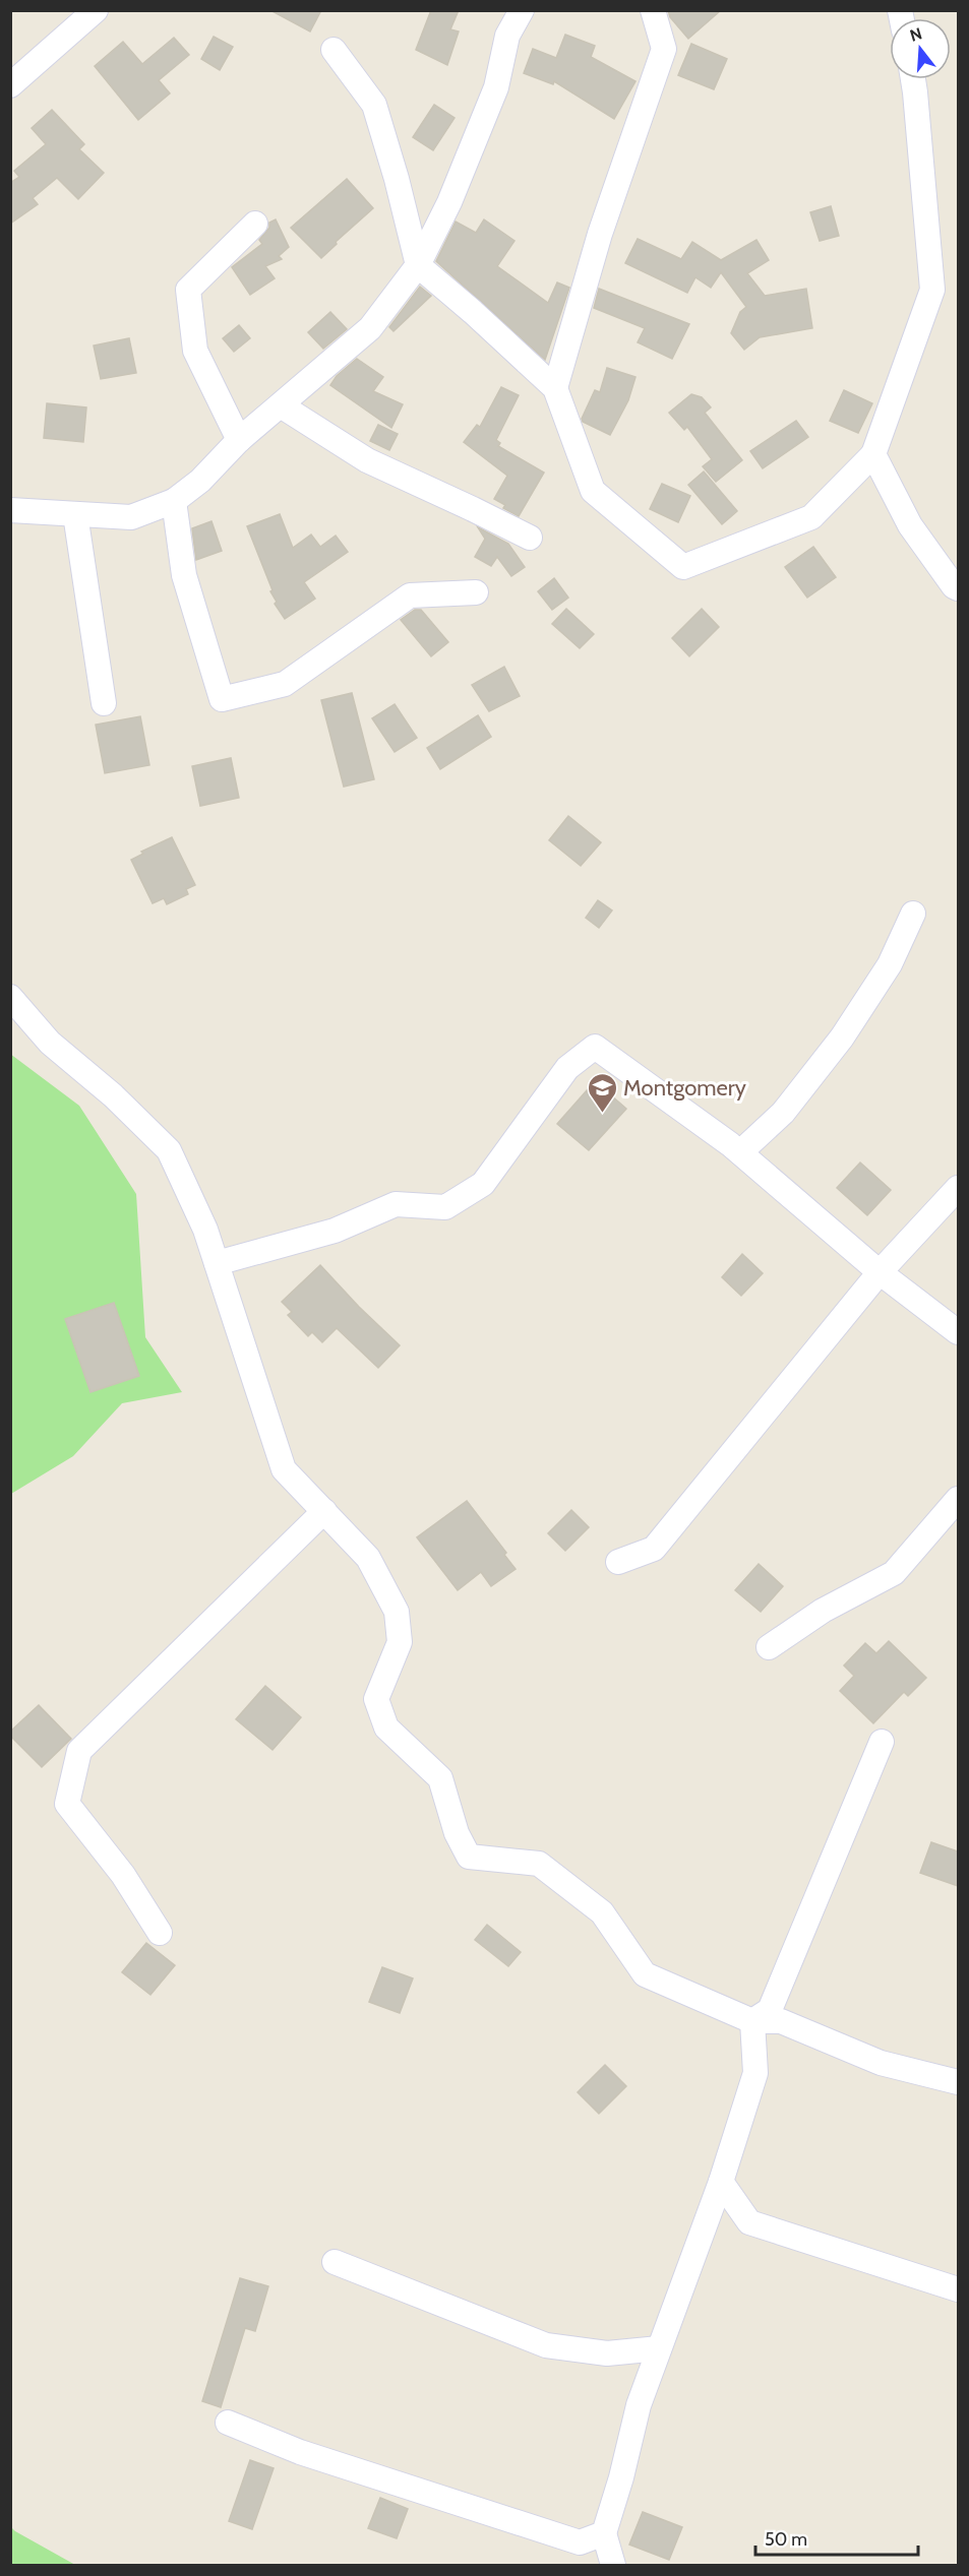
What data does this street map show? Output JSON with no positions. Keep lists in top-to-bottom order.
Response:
{
  "places": {
    "school or university": ["Montgomery"]
  },
  "scale_bar": "50 m",
  "north": "top"
}
